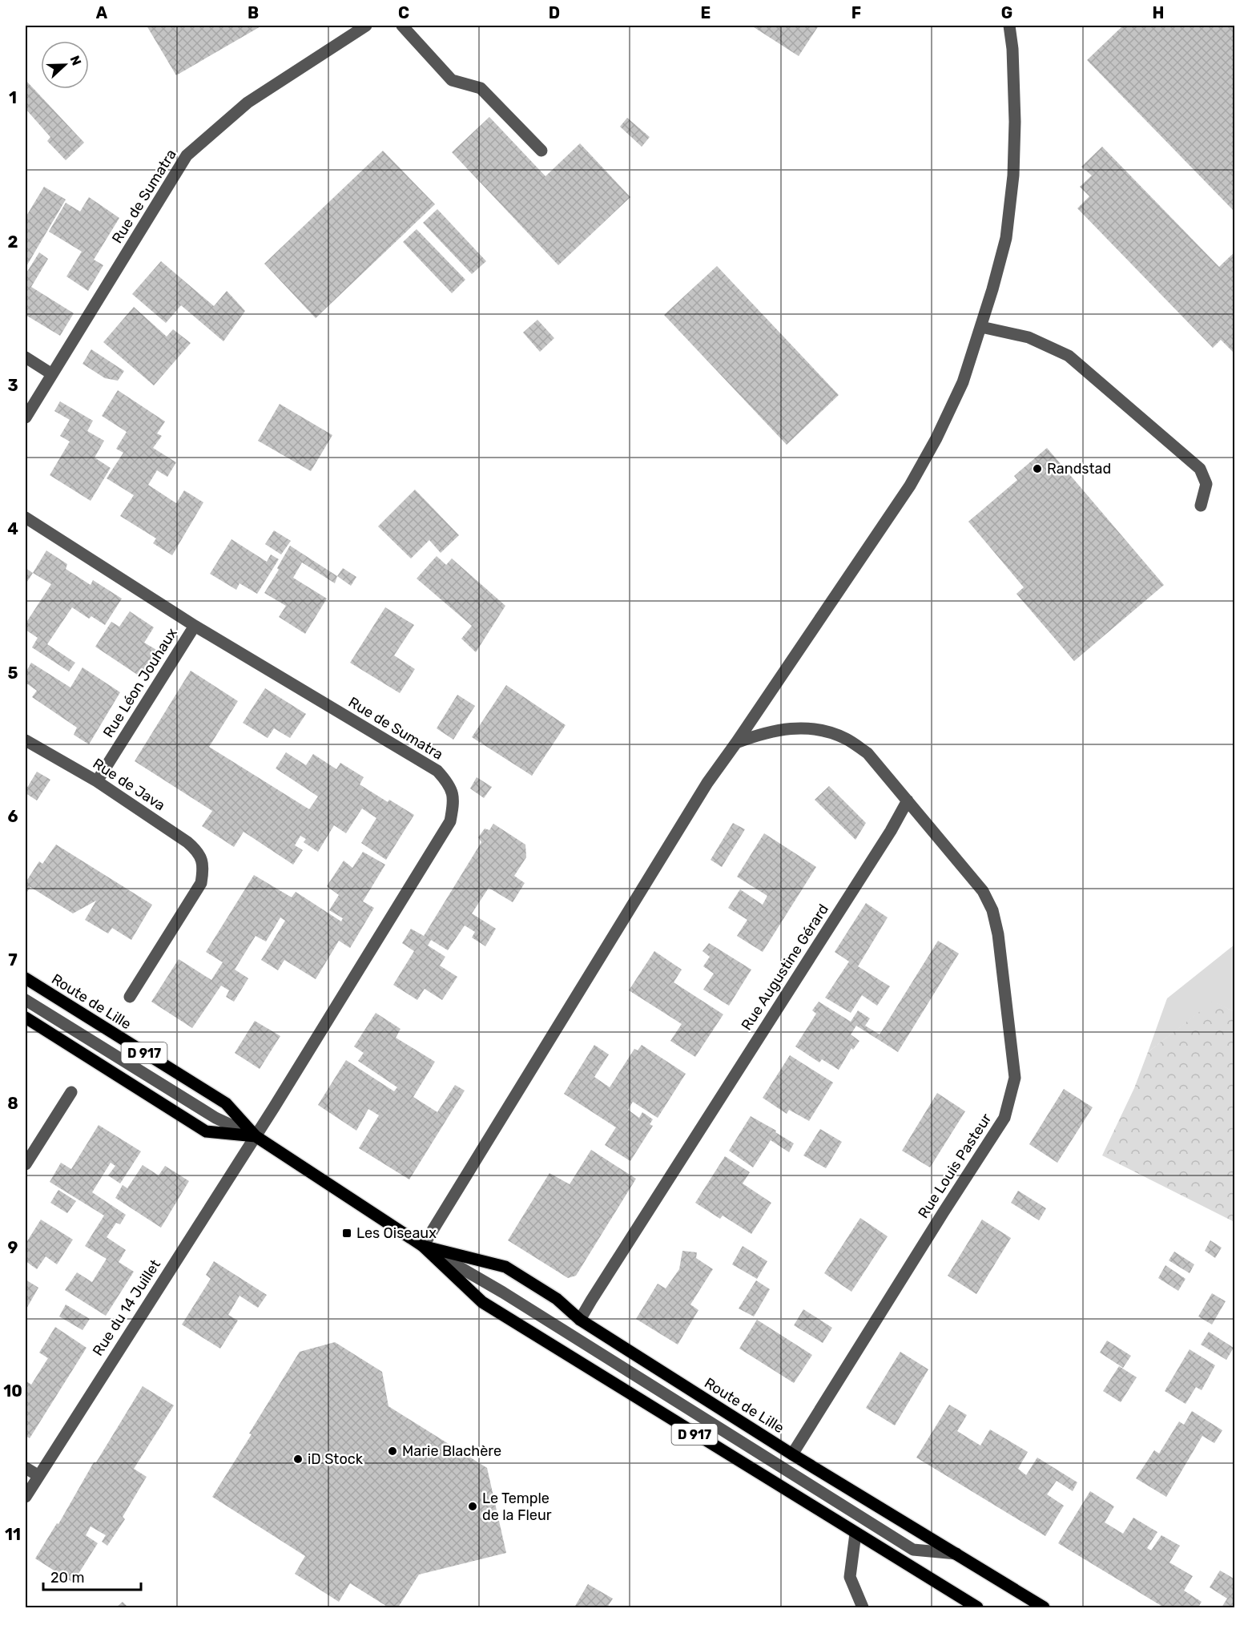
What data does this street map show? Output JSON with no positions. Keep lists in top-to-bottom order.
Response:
{
  "streets": {
    "main road": ["Route de Lille", "D 917"],
    "street": [
      "Rue de Sumatra",
      "Rue Léon Jouhaux",
      "Rue de Java",
      "Rue Augustine Gérard",
      "Rue Louis Pasteur",
      "Rue du 14 Juillet"
    ]
  },
  "crossings": [
    ["Rue de Sumatra", "Rue Léon Jouhaux"],
    ["Rue de Sumatra", "Route de Lille"],
    ["Rue de Sumatra", "Rue du 14 Juillet"],
    ["Rue Léon Jouhaux", "Rue de Java"],
    ["Rue Augustine Gérard", "Route de Lille"],
    ["Rue Augustine Gérard", "Rue Louis Pasteur"],
    ["Route de Lille", "Rue Louis Pasteur"],
    ["Route de Lille", "Rue du 14 Juillet"]
  ],
  "places": {
    "other": [
      "Randstad",
      "Marie Blachère",
      "iD Stock",
      "Le Temple de la Fleur"
    ],
    "transit": ["Les Oiseaux"]
  },
  "scale_bar": "20 m",
  "north": "right",
  "grid": {
    "columns": [
      "A",
      "B",
      "C",
      "D",
      "E",
      "F",
      "G",
      "H"
    ],
    "rows": [
      "1",
      "2",
      "3",
      "4",
      "5",
      "6",
      "7",
      "8",
      "9",
      "10",
      "11"
    ]
  }
}
